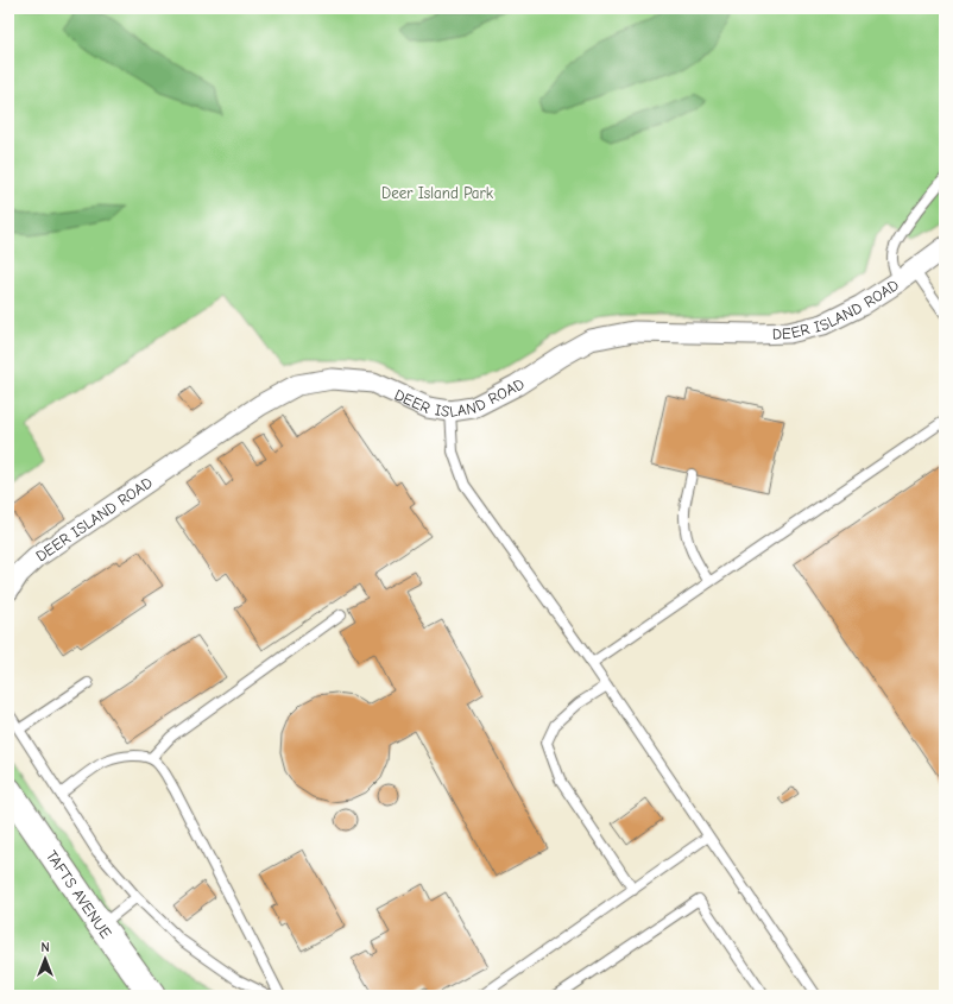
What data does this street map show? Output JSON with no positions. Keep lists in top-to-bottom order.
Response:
{
  "streets": {
    "main road": ["TAFTS AVENUE"],
    "street": ["DEER ISLAND ROAD"]
  },
  "parks": ["Deer Island Park"],
  "north": "top"
}
